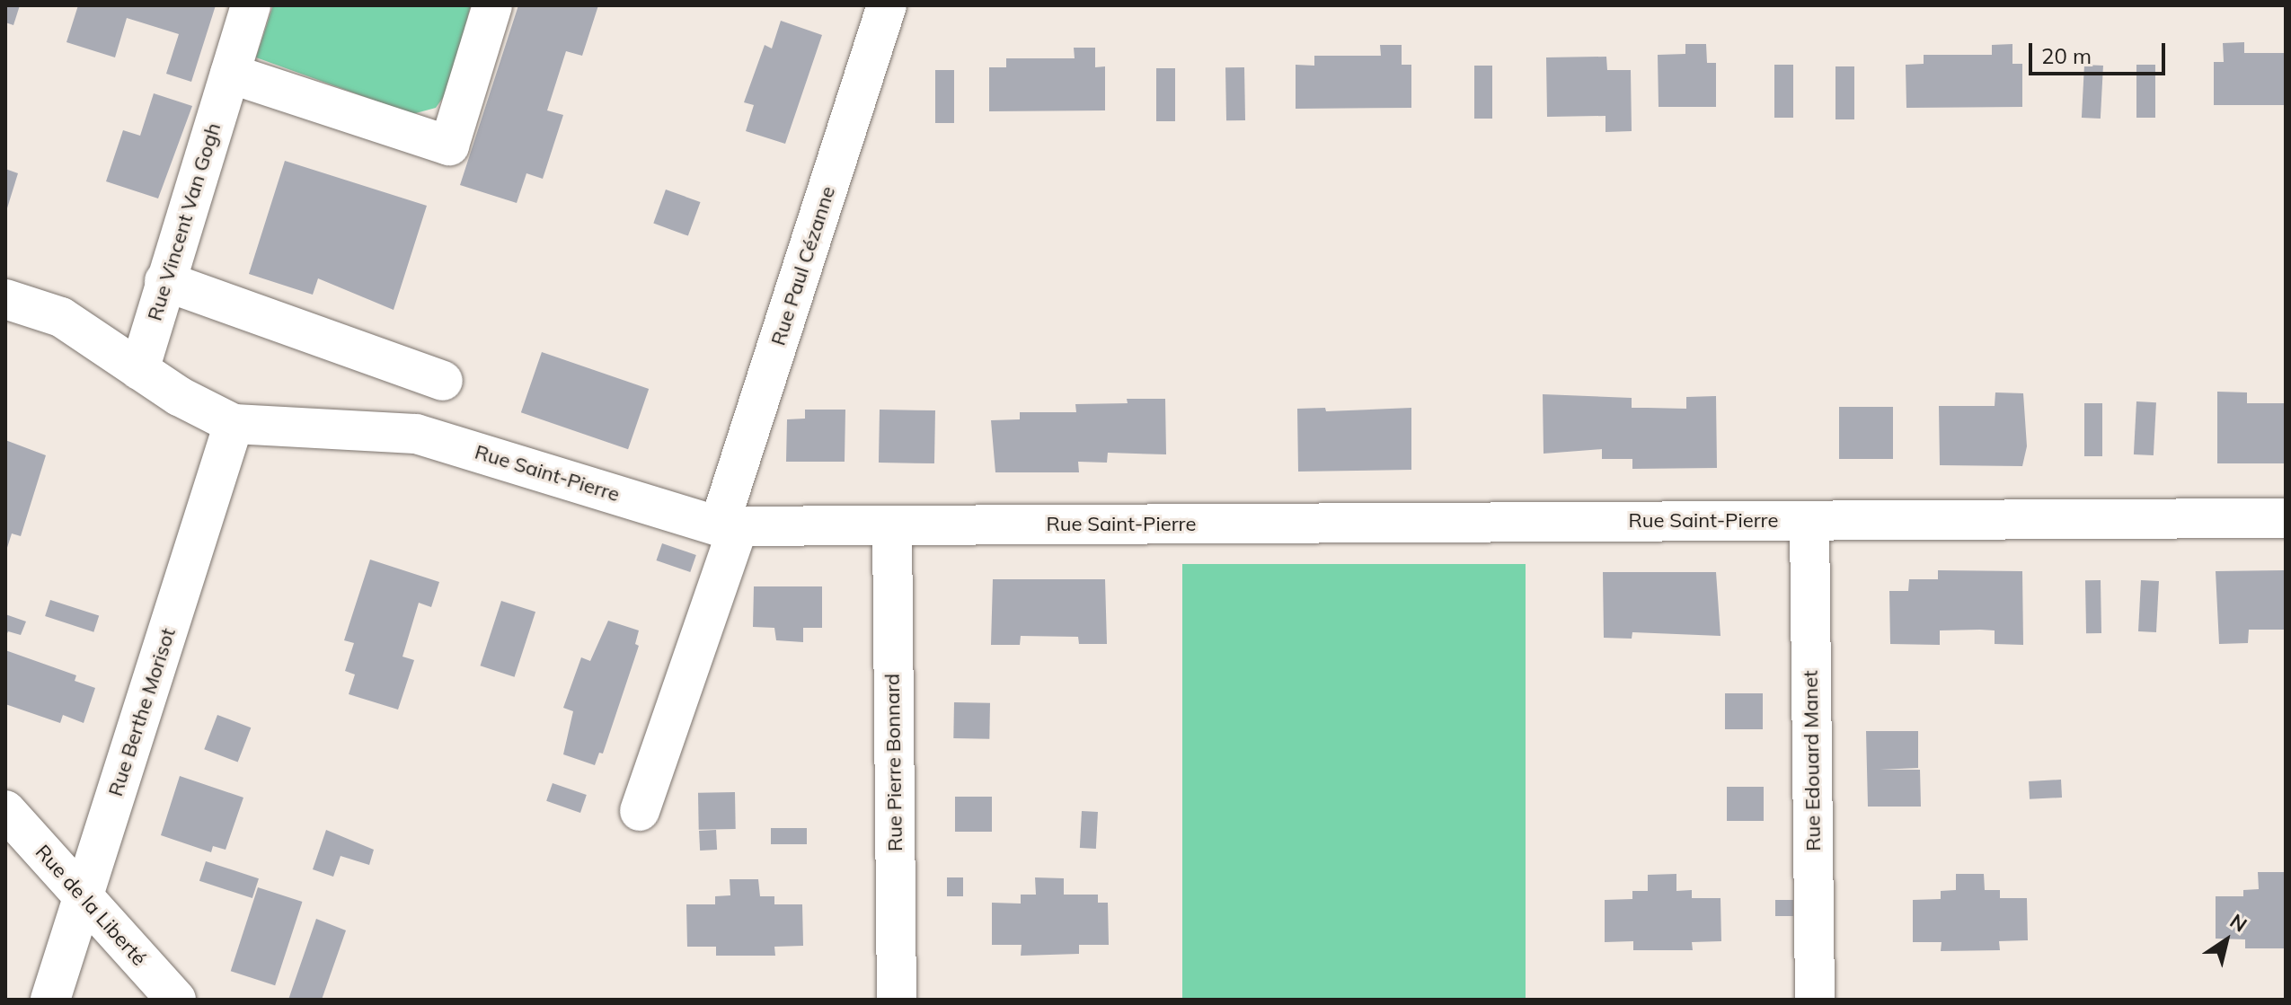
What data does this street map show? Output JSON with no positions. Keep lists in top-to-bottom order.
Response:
{
  "streets": {
    "street": [
      "Rue Vincent Van Gogh",
      "Rue Paul Cézanne",
      "Rue Saint-Pierre",
      "Rue Berthe Morisot",
      "Rue Edouard Manet",
      "Rue Pierre Bonnard",
      "Rue de la Liberté"
    ]
  },
  "crossings": [
    ["Rue Vincent Van Gogh", "Rue Saint-Pierre"],
    ["Rue Paul Cézanne", "Rue Saint-Pierre"],
    ["Rue Saint-Pierre", "Rue Berthe Morisot"],
    ["Rue Saint-Pierre", "Rue Edouard Manet"],
    ["Rue Saint-Pierre", "Rue Pierre Bonnard"],
    ["Rue Berthe Morisot", "Rue de la Liberté"]
  ],
  "scale_bar": "20 m",
  "north": "top right"
}
